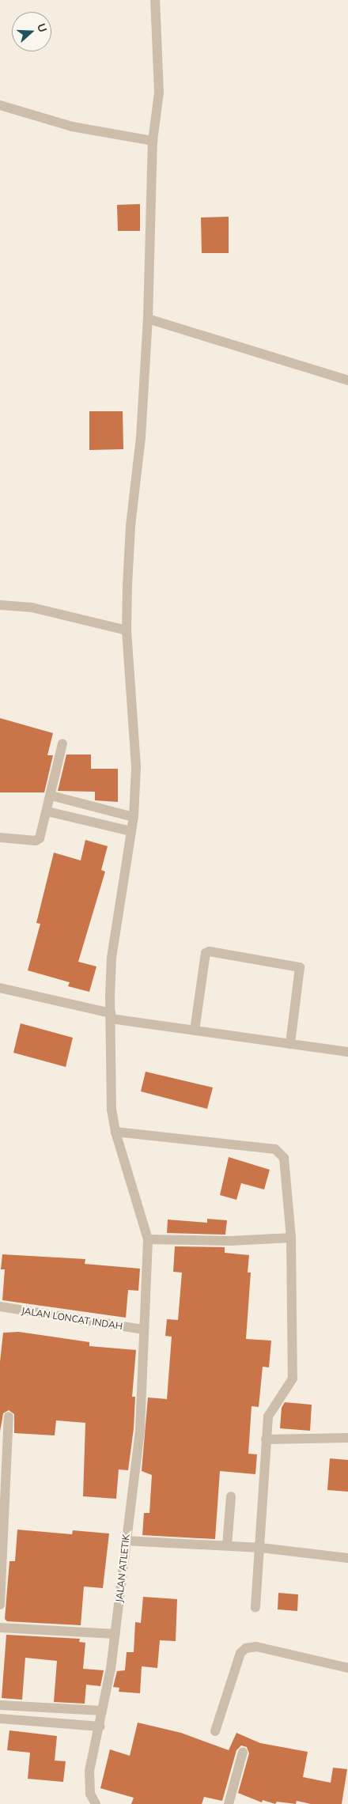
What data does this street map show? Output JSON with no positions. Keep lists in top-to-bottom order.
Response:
{
  "streets": {
    "street": ["JALAN LONCAT INDAH", "JALAN ATLETIK"]
  },
  "crossings": [
    ["JALAN LONCAT INDAH", "JALAN ATLETIK"]
  ],
  "north": "right"
}
